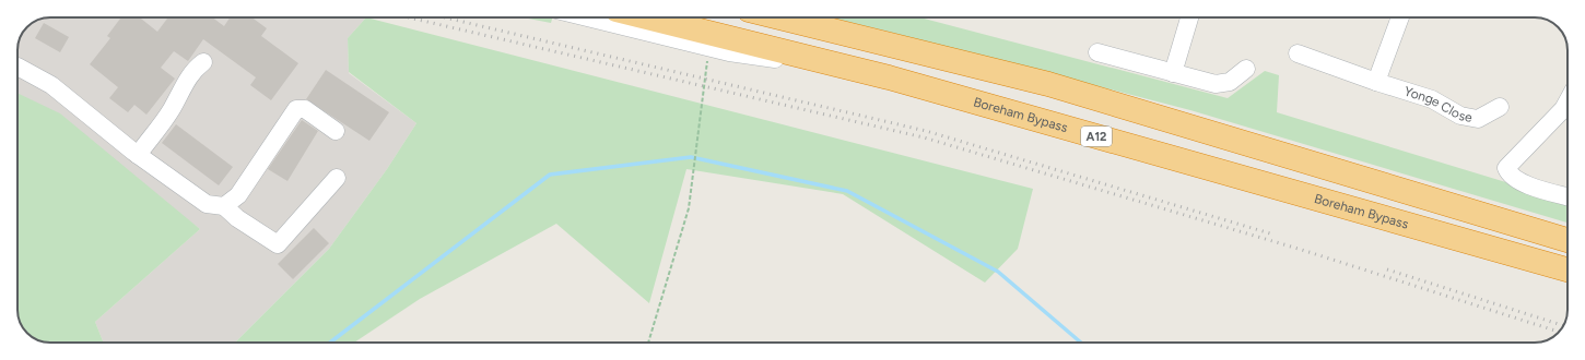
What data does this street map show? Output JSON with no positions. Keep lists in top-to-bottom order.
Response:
{
  "streets": {
    "highway": ["Boreham Bypass", "A12"],
    "street": ["Yonge Close"]
  }
}
